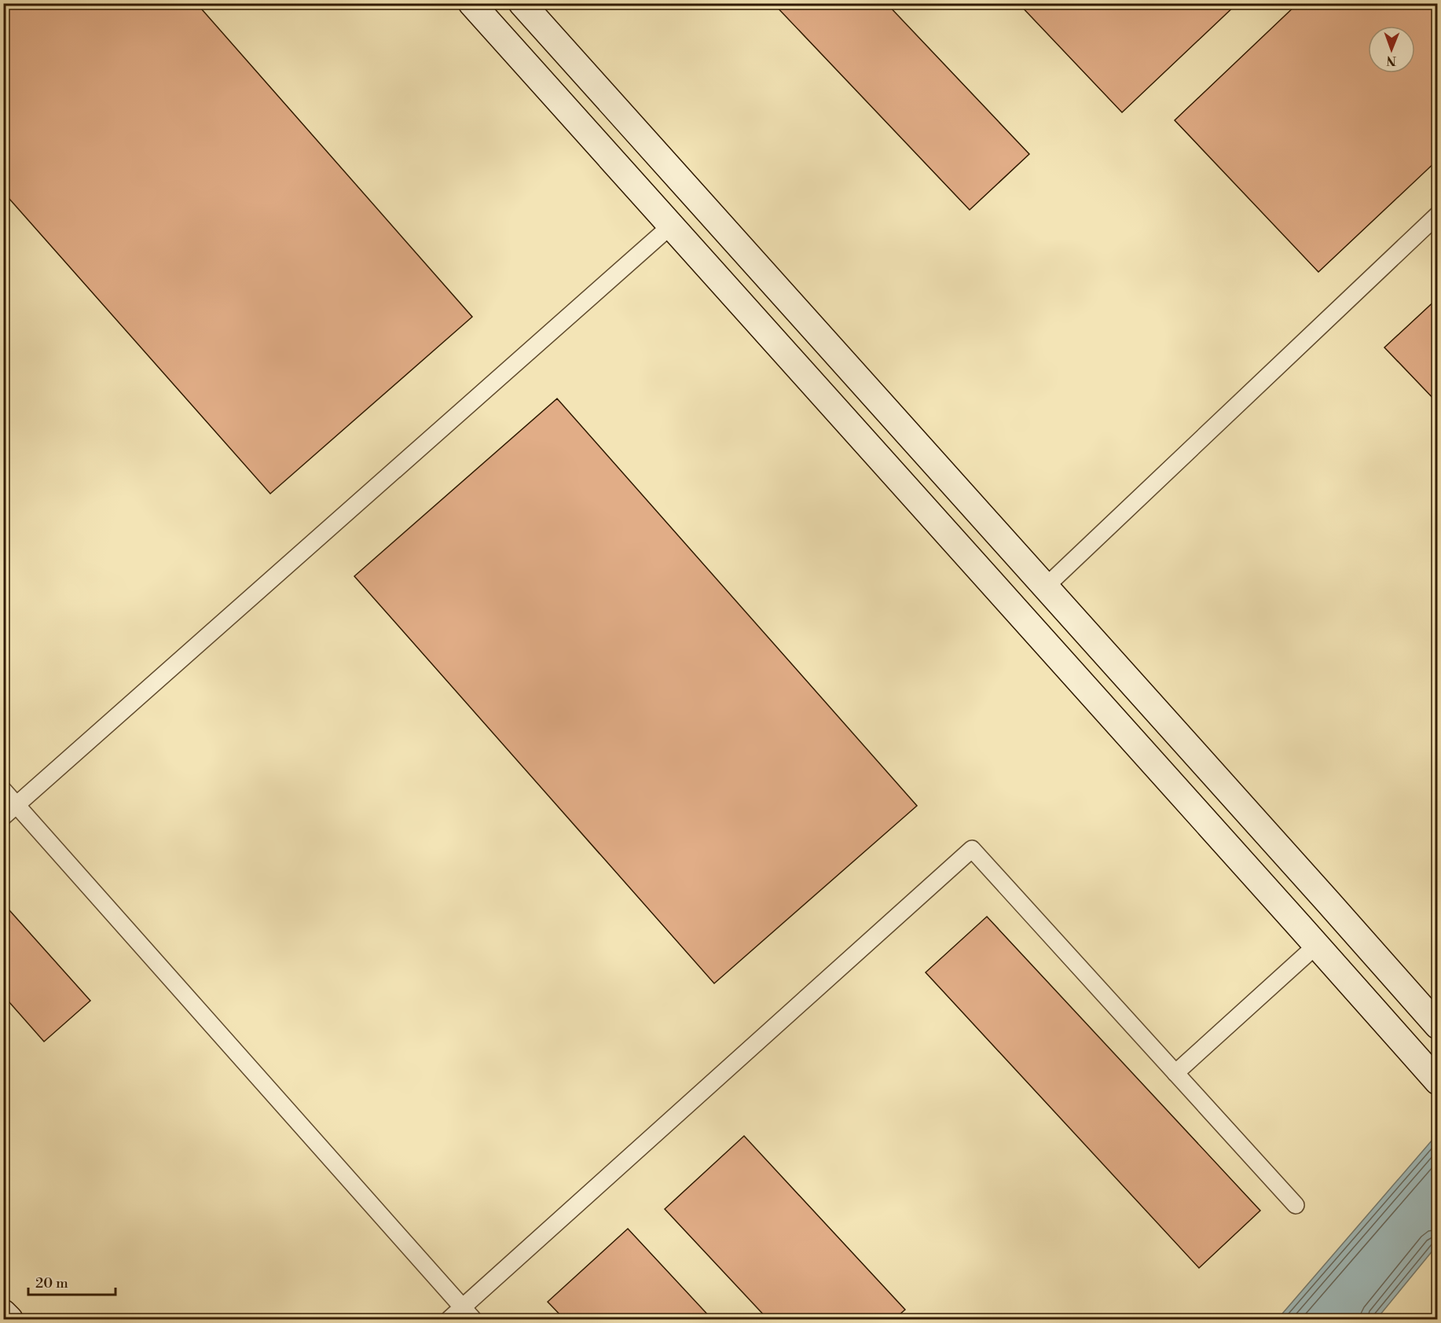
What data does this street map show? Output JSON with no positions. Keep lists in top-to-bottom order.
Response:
{
  "scale_bar": "20 m",
  "north": "bottom"
}
